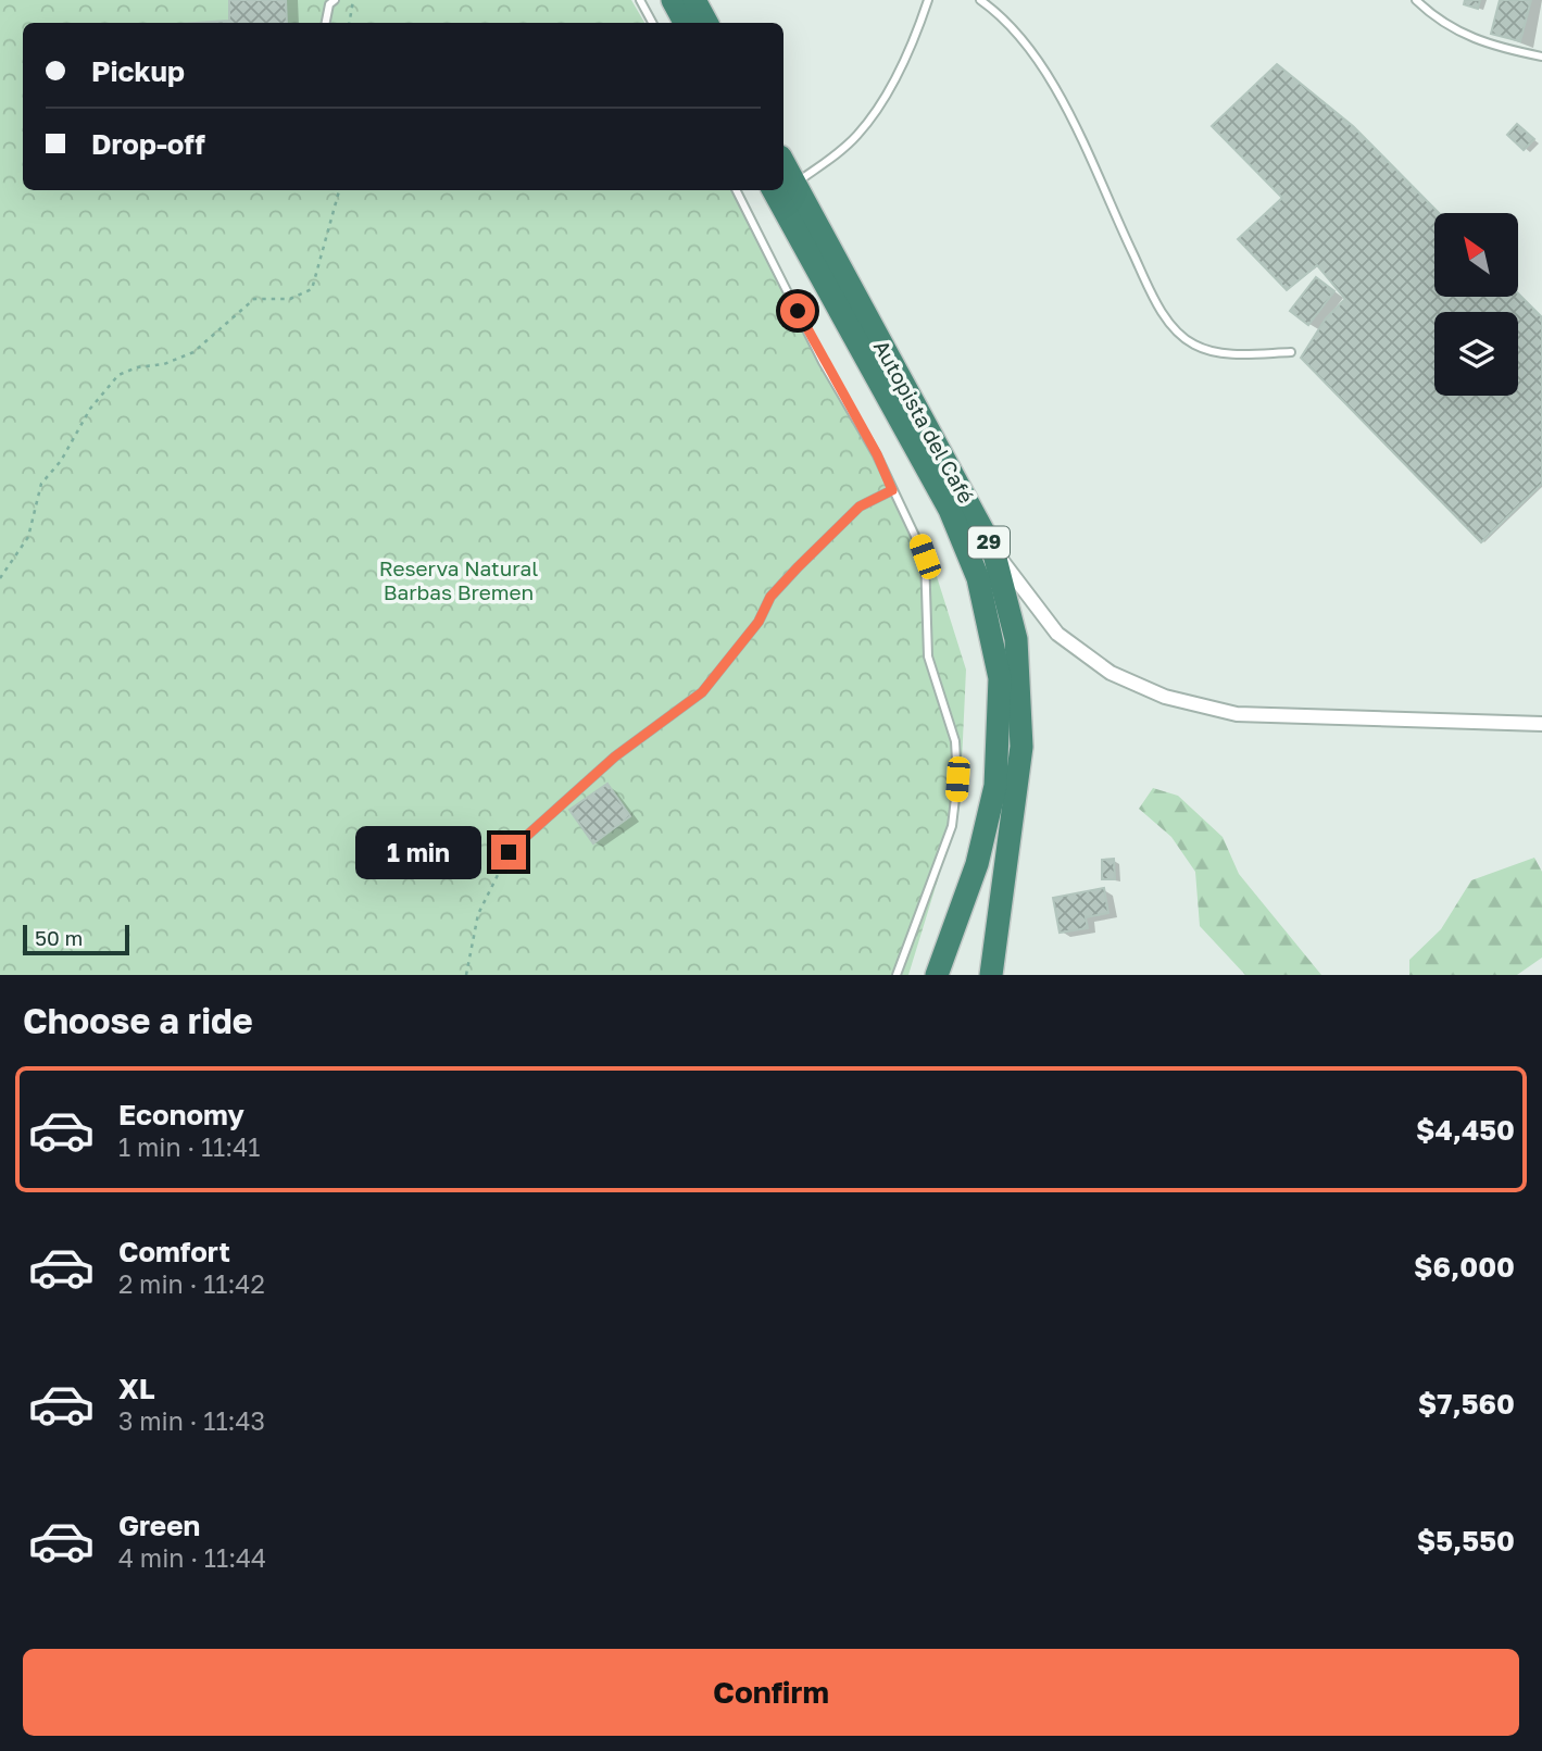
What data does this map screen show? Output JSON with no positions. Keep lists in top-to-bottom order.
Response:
{
  "streets": {
    "highway": ["Autopista del Café", "29"]
  },
  "parks": ["Reserva Natural Barbas Bremen"],
  "scale_bar": "50 m",
  "north": "top left",
  "page": {
    "banner": ["Pickup", "Drop-off"],
    "bubble": "1 min",
    "scale": "50 m",
    "heading": "Choose a ride",
    "list": [
      {
        "name": "Economy",
        "note": "1 min · 11:41",
        "value": "$4,450"
      },
      {
        "name": "Comfort",
        "note": "2 min · 11:42",
        "value": "$6,000"
      },
      {
        "name": "XL",
        "note": "3 min · 11:43",
        "value": "$7,560"
      },
      {
        "name": "Green",
        "note": "4 min · 11:44",
        "value": "$5,550"
      }
    ],
    "buttons": "Confirm"
  }
}
